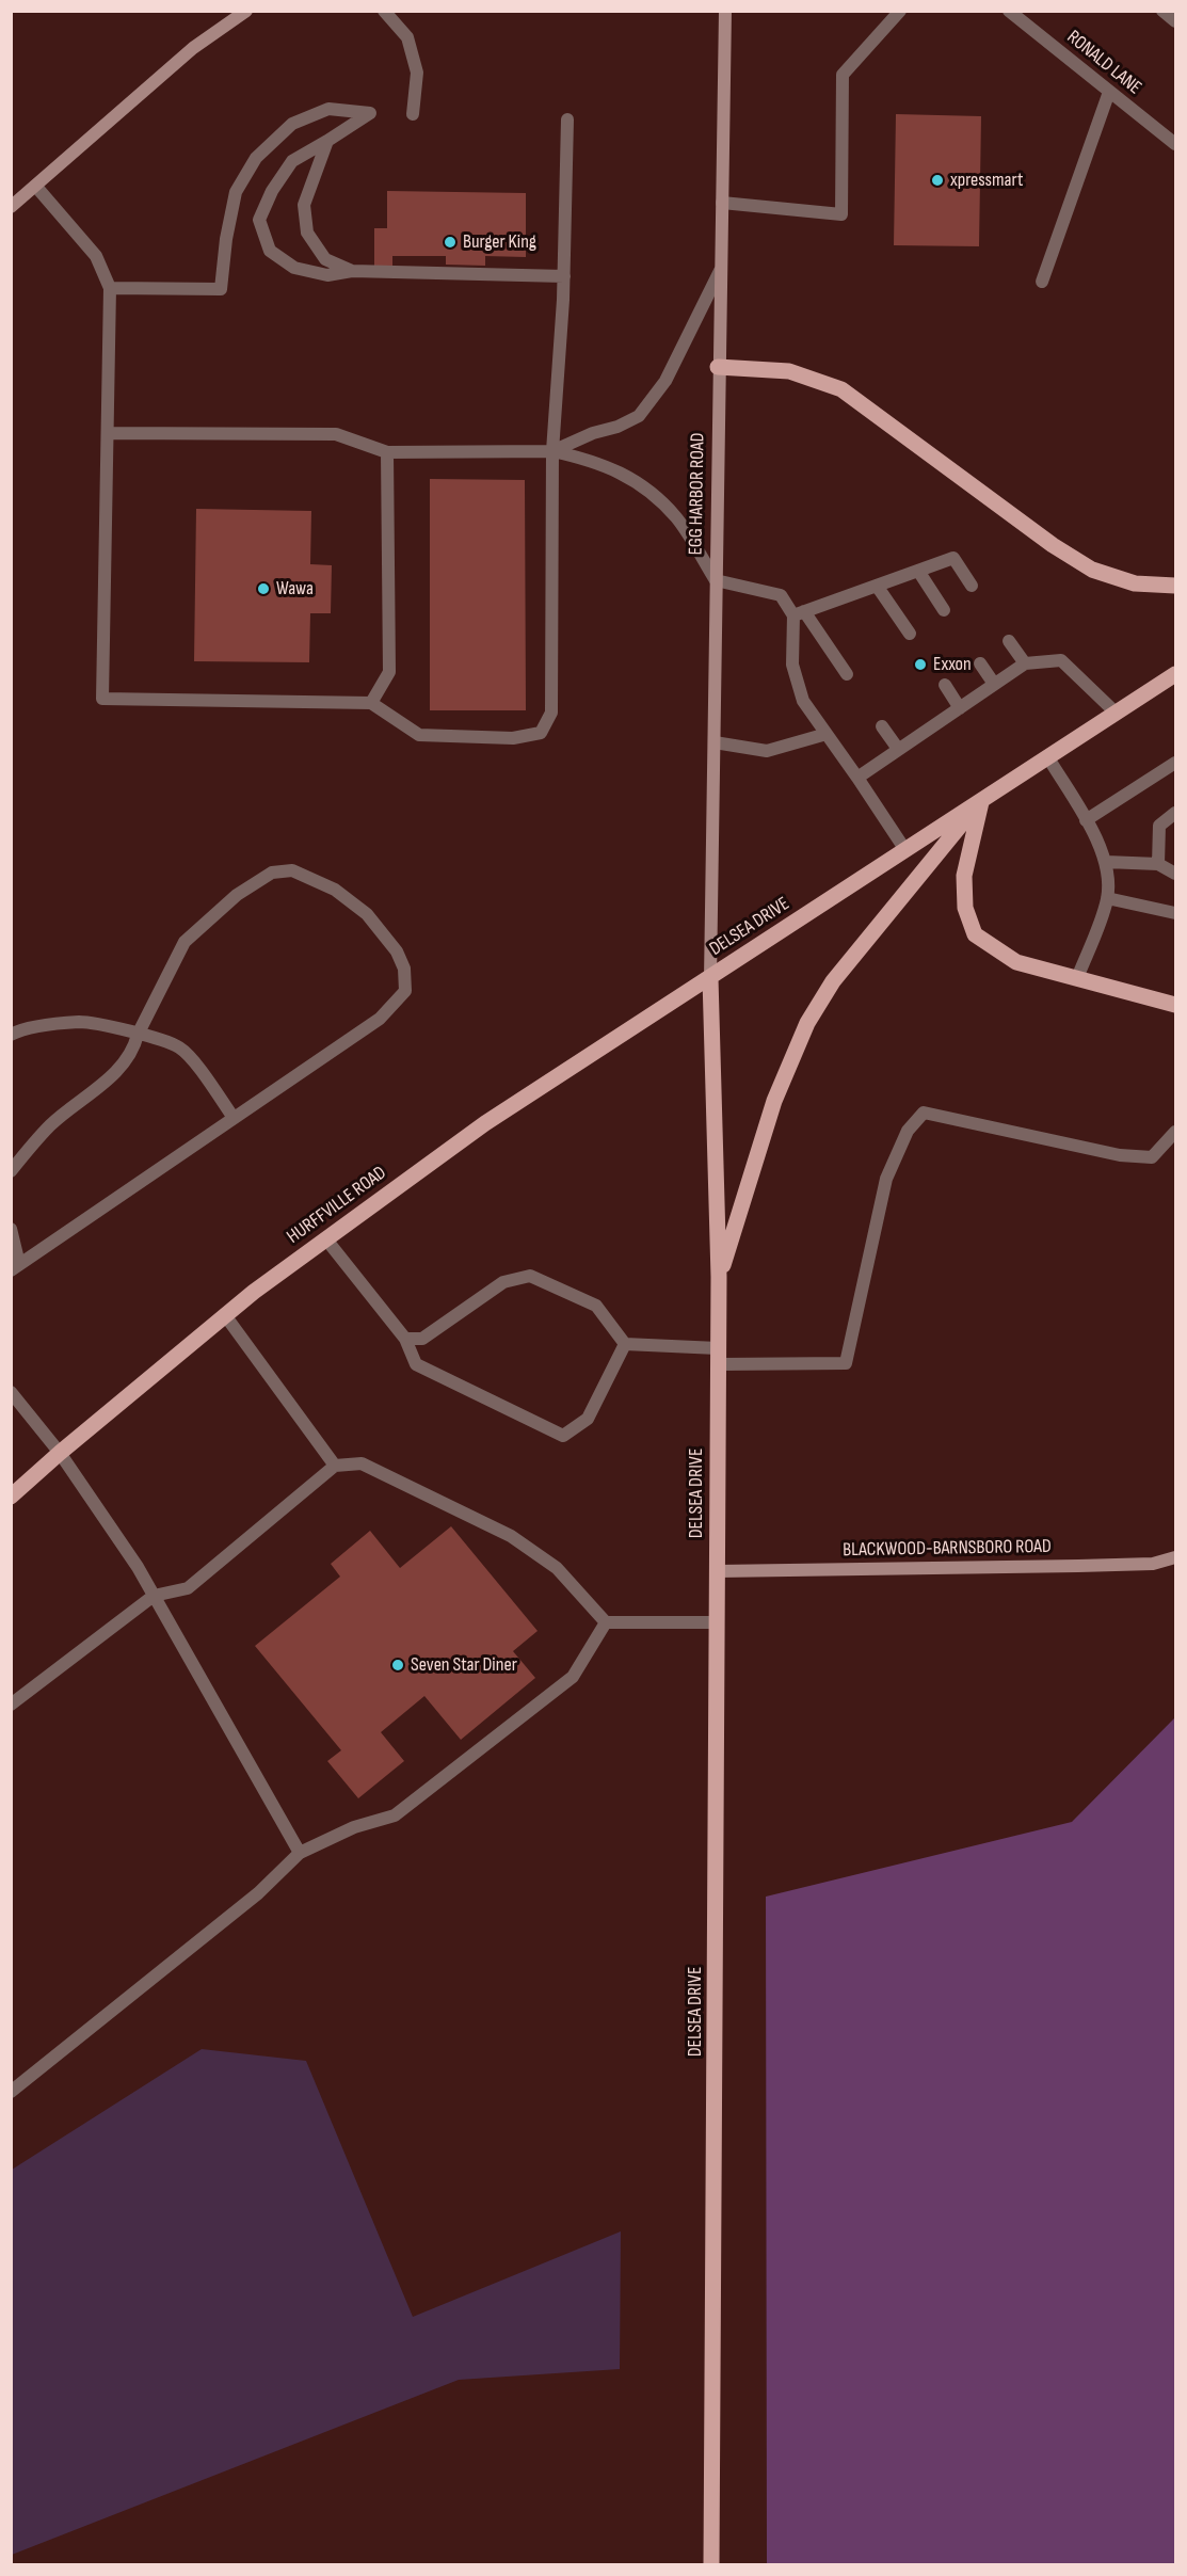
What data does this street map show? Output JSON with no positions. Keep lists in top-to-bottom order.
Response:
{
  "streets": {
    "main road": [
      "EGG HARBOR ROAD",
      "DELSEA DRIVE",
      "HURFFVILLE ROAD",
      "BLACKWOOD-BARNSBORO ROAD"
    ],
    "lane": ["RONALD LANE"]
  },
  "crossings": [
    ["EGG HARBOR ROAD", "DELSEA DRIVE"],
    ["EGG HARBOR ROAD", "HURFFVILLE ROAD"],
    ["DELSEA DRIVE", "HURFFVILLE ROAD"],
    ["DELSEA DRIVE", "BLACKWOOD-BARNSBORO ROAD"]
  ],
  "places": [
    "xpressmart",
    "Burger King",
    "Wawa",
    "Exxon",
    "Seven Star Diner"
  ]
}
